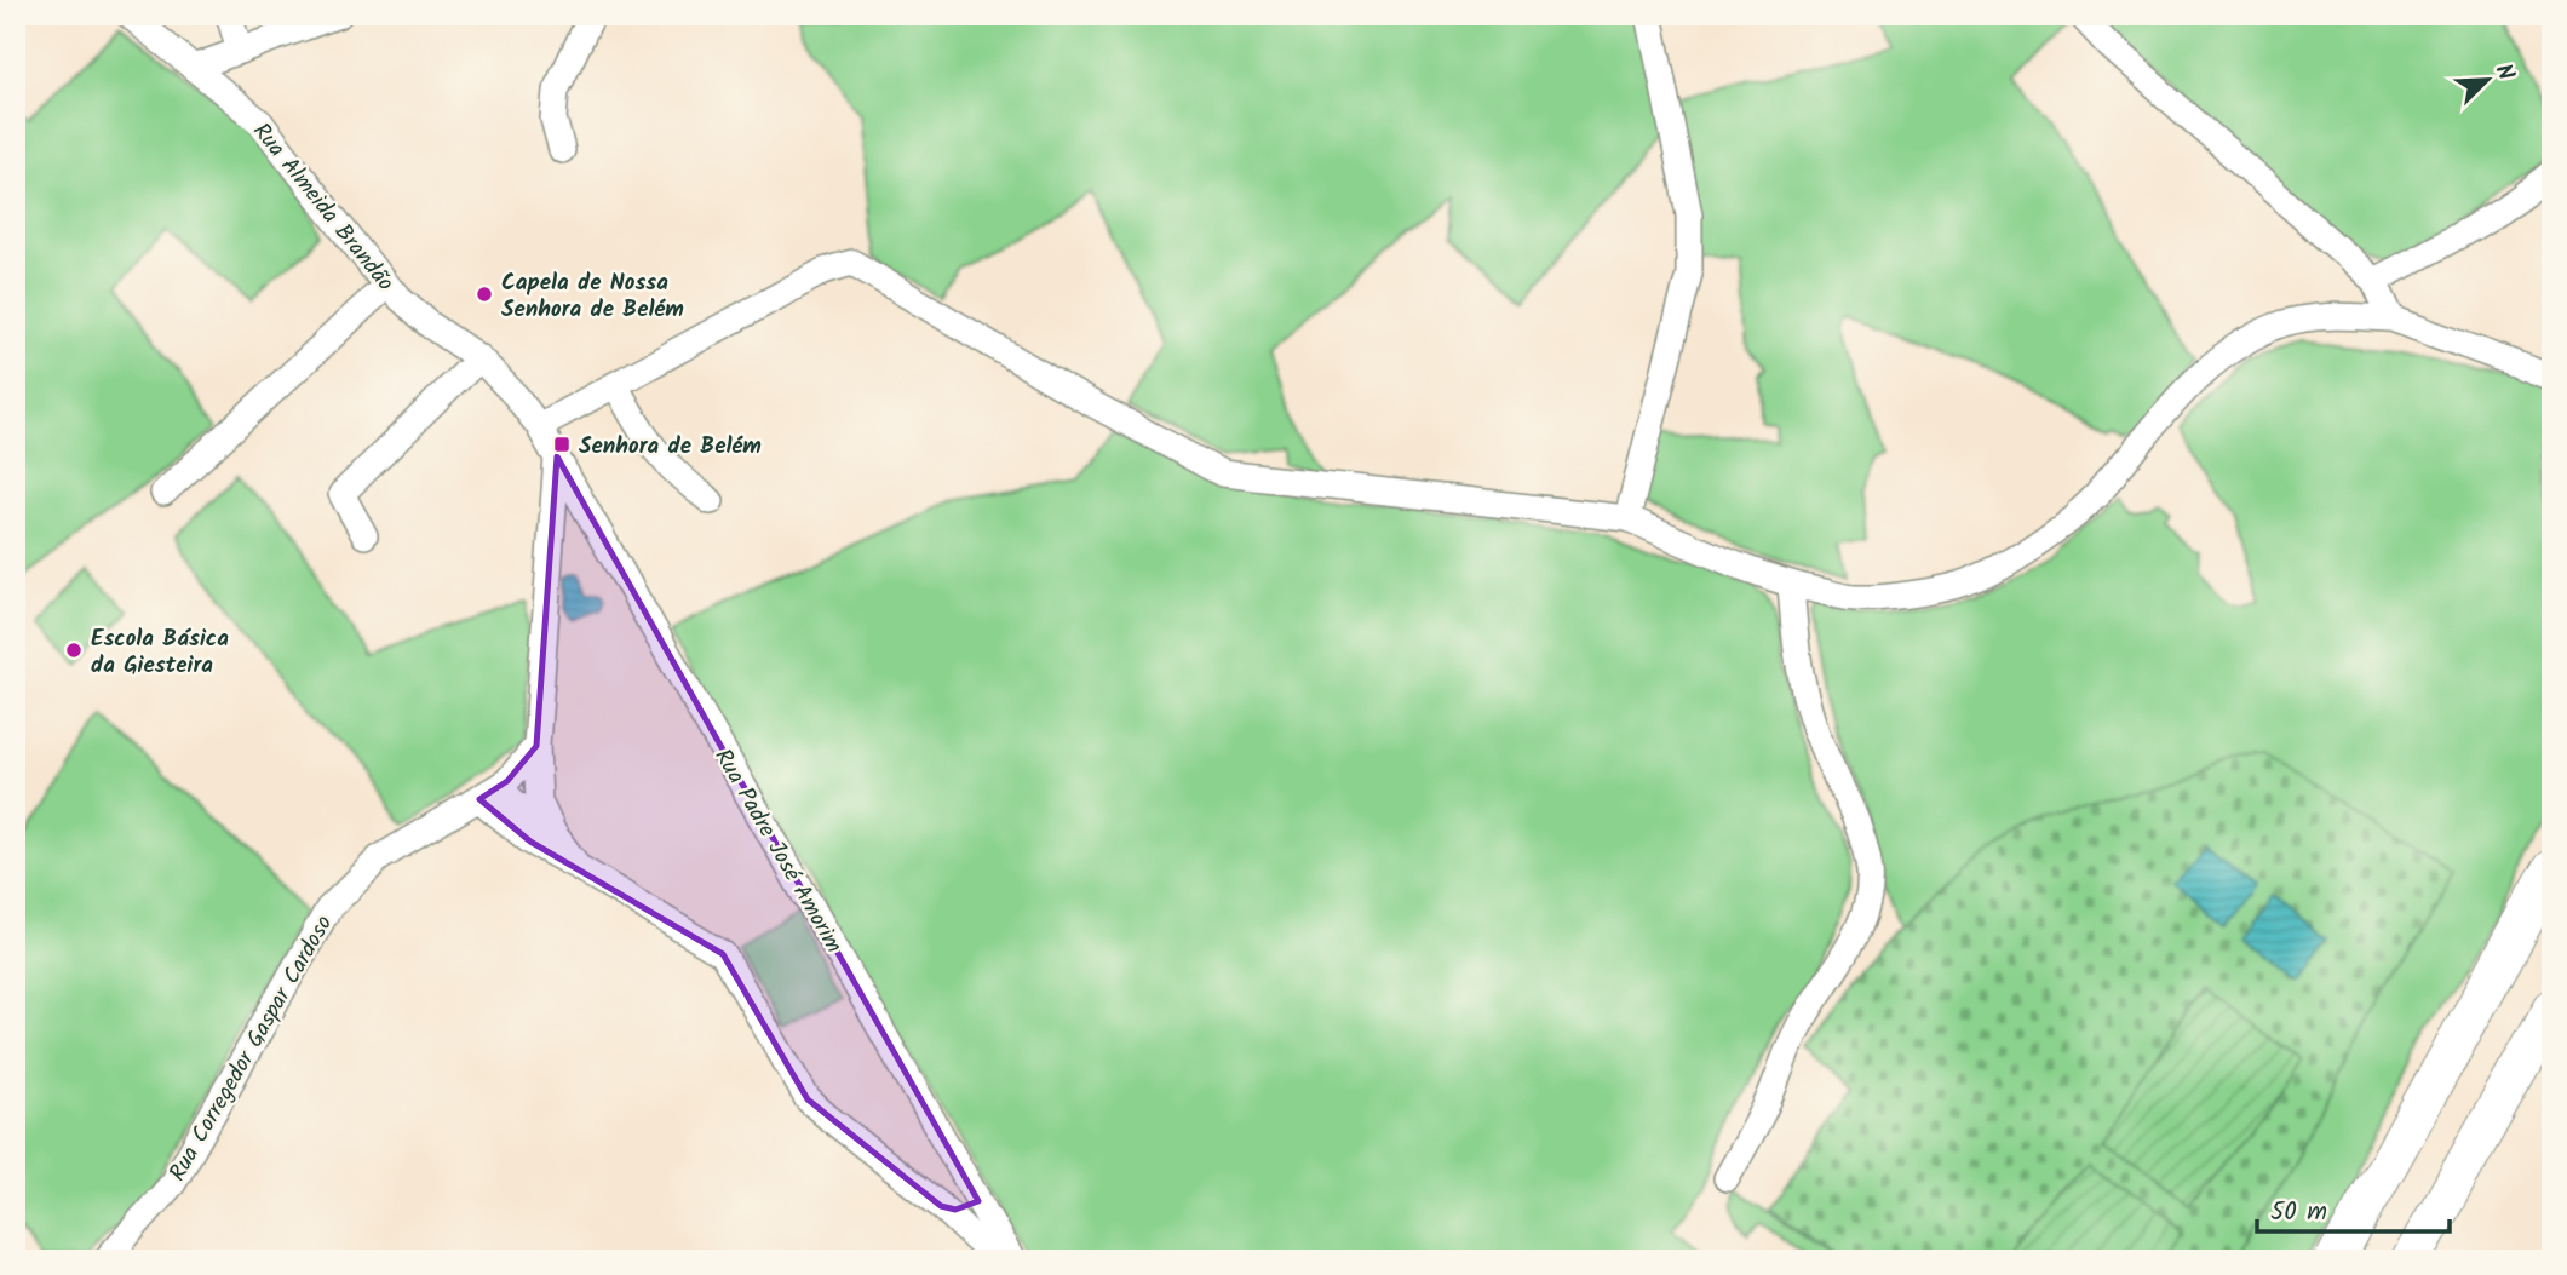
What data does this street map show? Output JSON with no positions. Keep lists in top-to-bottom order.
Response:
{
  "streets": {
    "street": ["Rua Almeida Brandão", "Rua Padre José Amorim", "Rua Corregedor Gaspar Cardoso"]
  },
  "crossings": [
    ["Rua Almeida Brandão", "Rua Padre José Amorim"]
  ],
  "places": {
    "other": ["Capela de Nossa Senhora de Belém", "Escola Básica da Giesteira"],
    "transit": ["Senhora de Belém"]
  },
  "scale_bar": "50 m",
  "north": "top right"
}
